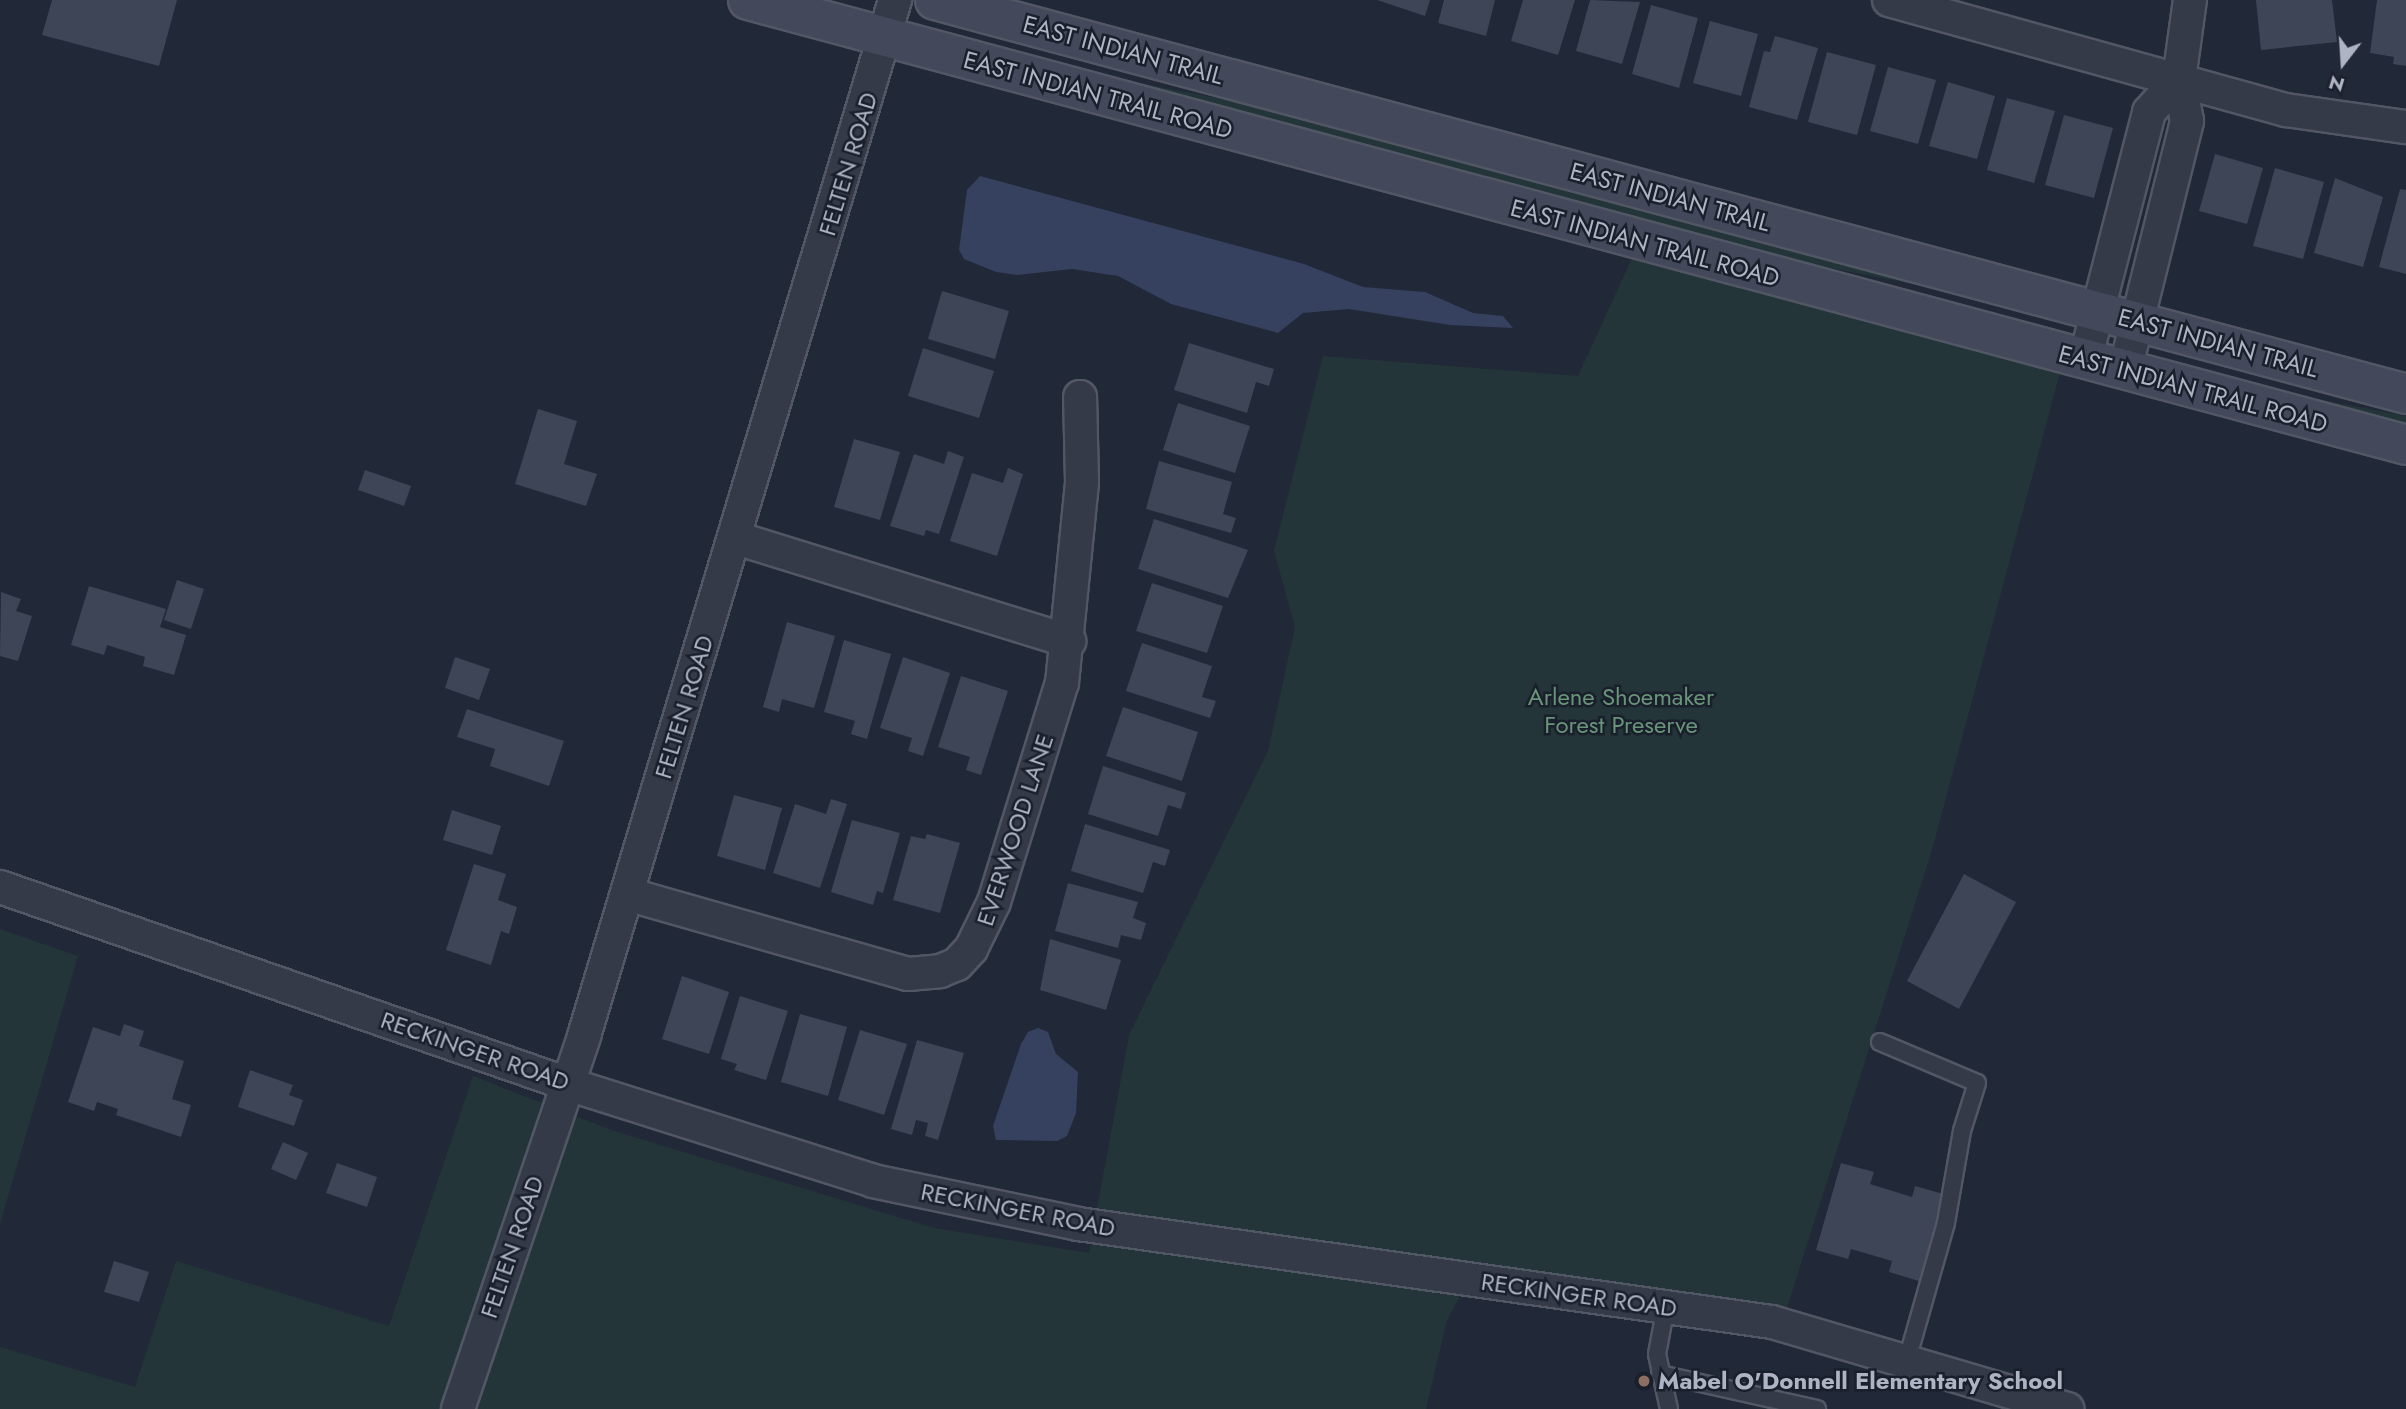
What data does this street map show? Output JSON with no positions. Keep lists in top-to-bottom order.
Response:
{
  "streets": {
    "main road": ["EAST INDIAN TRAIL", "EAST INDIAN TRAIL ROAD"],
    "street": ["FELTEN ROAD", "EVERWOOD LANE", "RECKINGER ROAD"]
  },
  "crossings": [
    ["EAST INDIAN TRAIL ROAD", "FELTEN ROAD"],
    ["FELTEN ROAD", "EVERWOOD LANE"],
    ["FELTEN ROAD", "RECKINGER ROAD"]
  ],
  "parks": ["Arlene Shoemaker Forest Preserve"],
  "places": ["Mabel O'Donnell Elementary School"],
  "north": "bottom"
}
